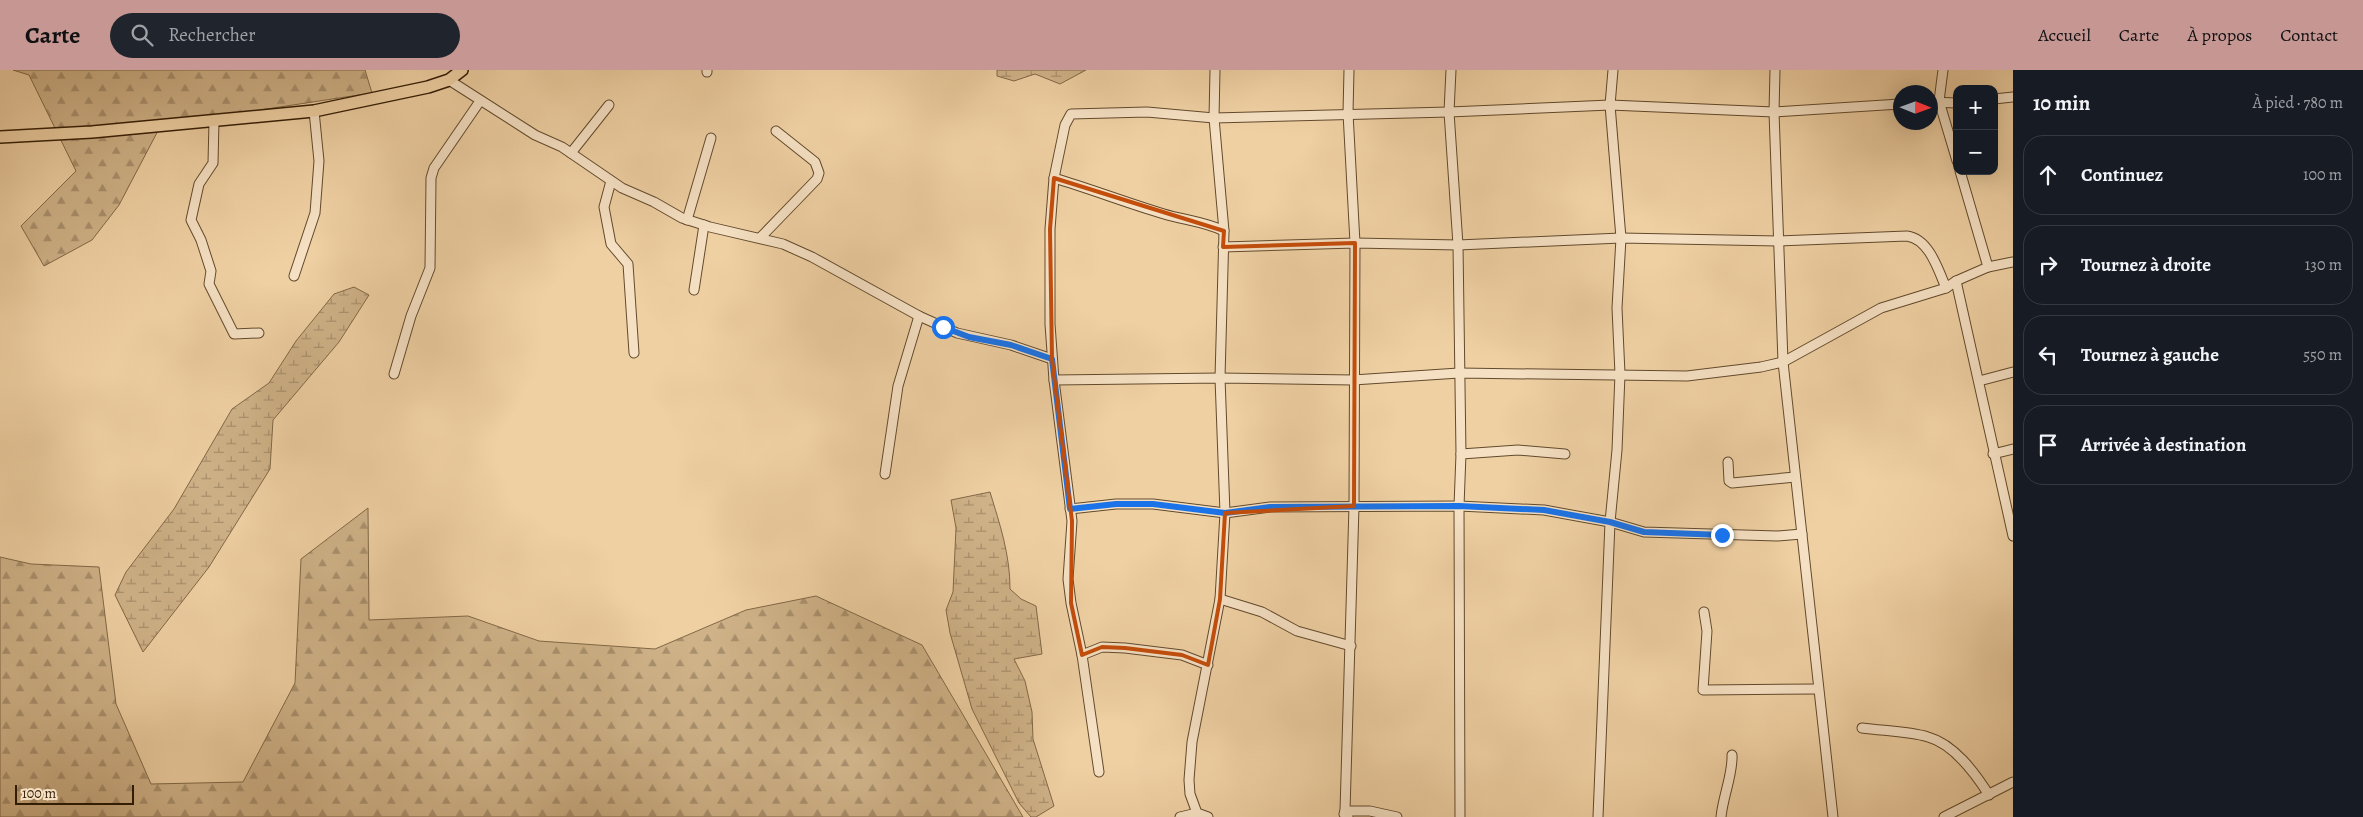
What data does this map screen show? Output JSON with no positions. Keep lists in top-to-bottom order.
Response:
{
  "scale_bar": "100 m",
  "north": "right",
  "page": {
    "header": "Carte",
    "search": "Rechercher",
    "nav": [
      "Accueil",
      "Carte",
      "À propos",
      "Contact"
    ],
    "heading": ["10 min", "À pied · 780 m"],
    "map_buttons": ["+", "−"],
    "list": [
      ["Continuez", "100 m"],
      ["Tournez à droite", "130 m"],
      ["Tournez à gauche", "550 m"],
      "Arrivée à destination"
    ],
    "scale": "100 m"
  }
}
